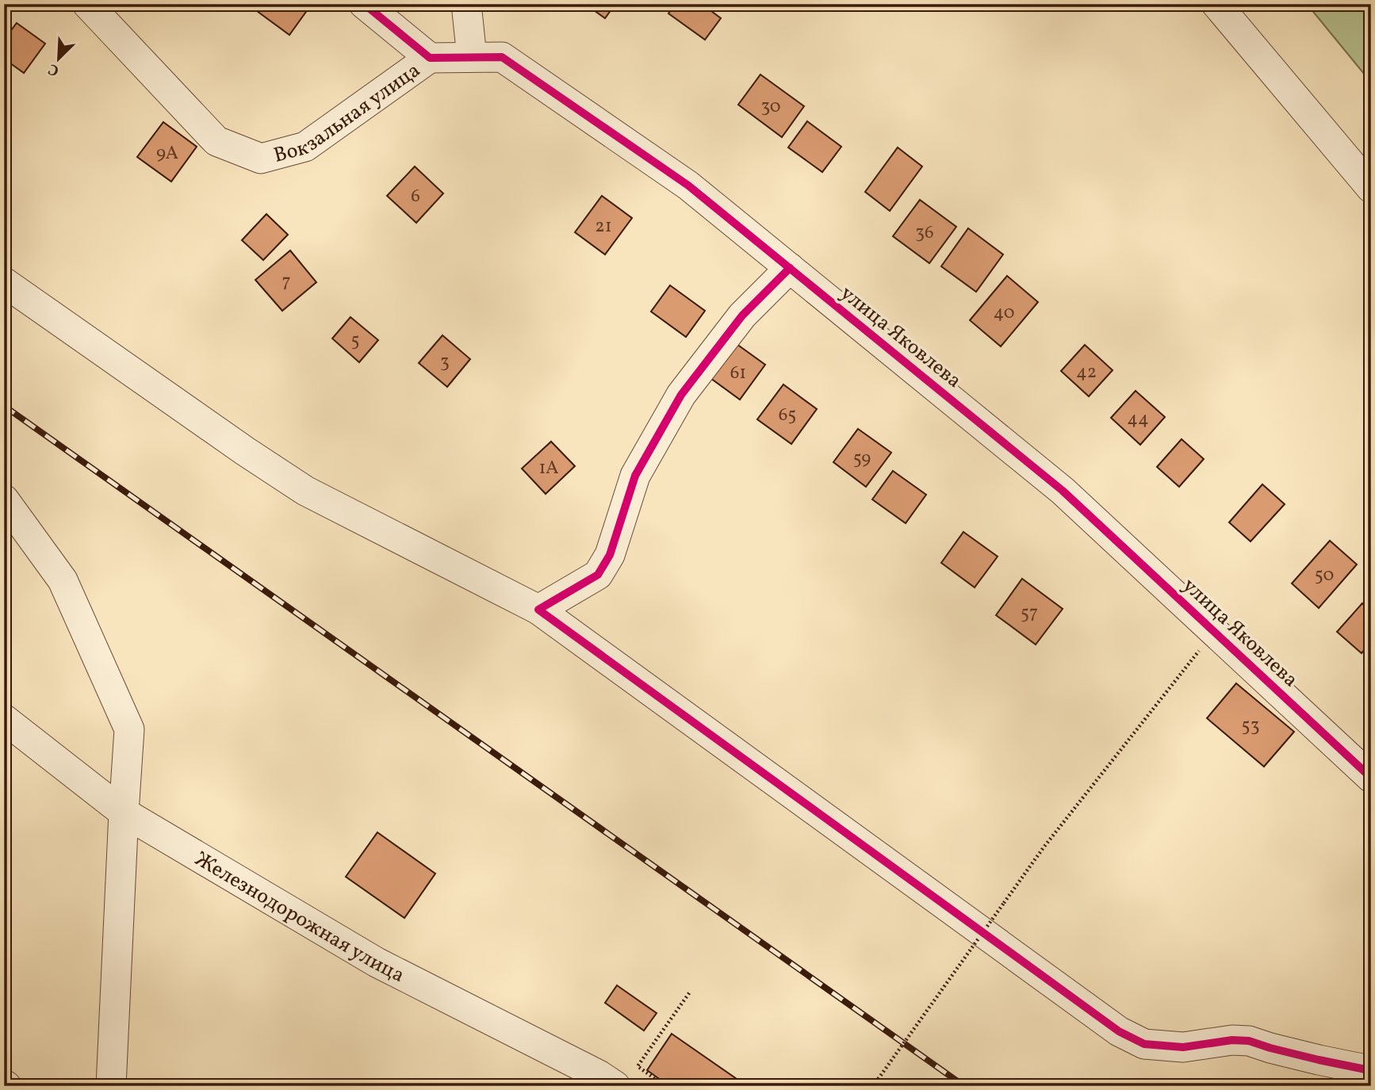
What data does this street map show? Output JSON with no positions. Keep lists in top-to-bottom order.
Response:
{
  "streets": {
    "street": ["Вокзальная улица", "улица Яковлева", "Железнодорожная улица"]
  },
  "crossings": [
    ["Вокзальная улица", "улица Яковлева"]
  ],
  "house_numbers": [
    "30",
    "9А",
    "6",
    "21",
    "36",
    "7",
    "40",
    "5",
    "3",
    "42",
    "61",
    "65",
    "44",
    "59",
    "1А",
    "50",
    "57",
    "53"
  ],
  "north": "bottom left"
}
